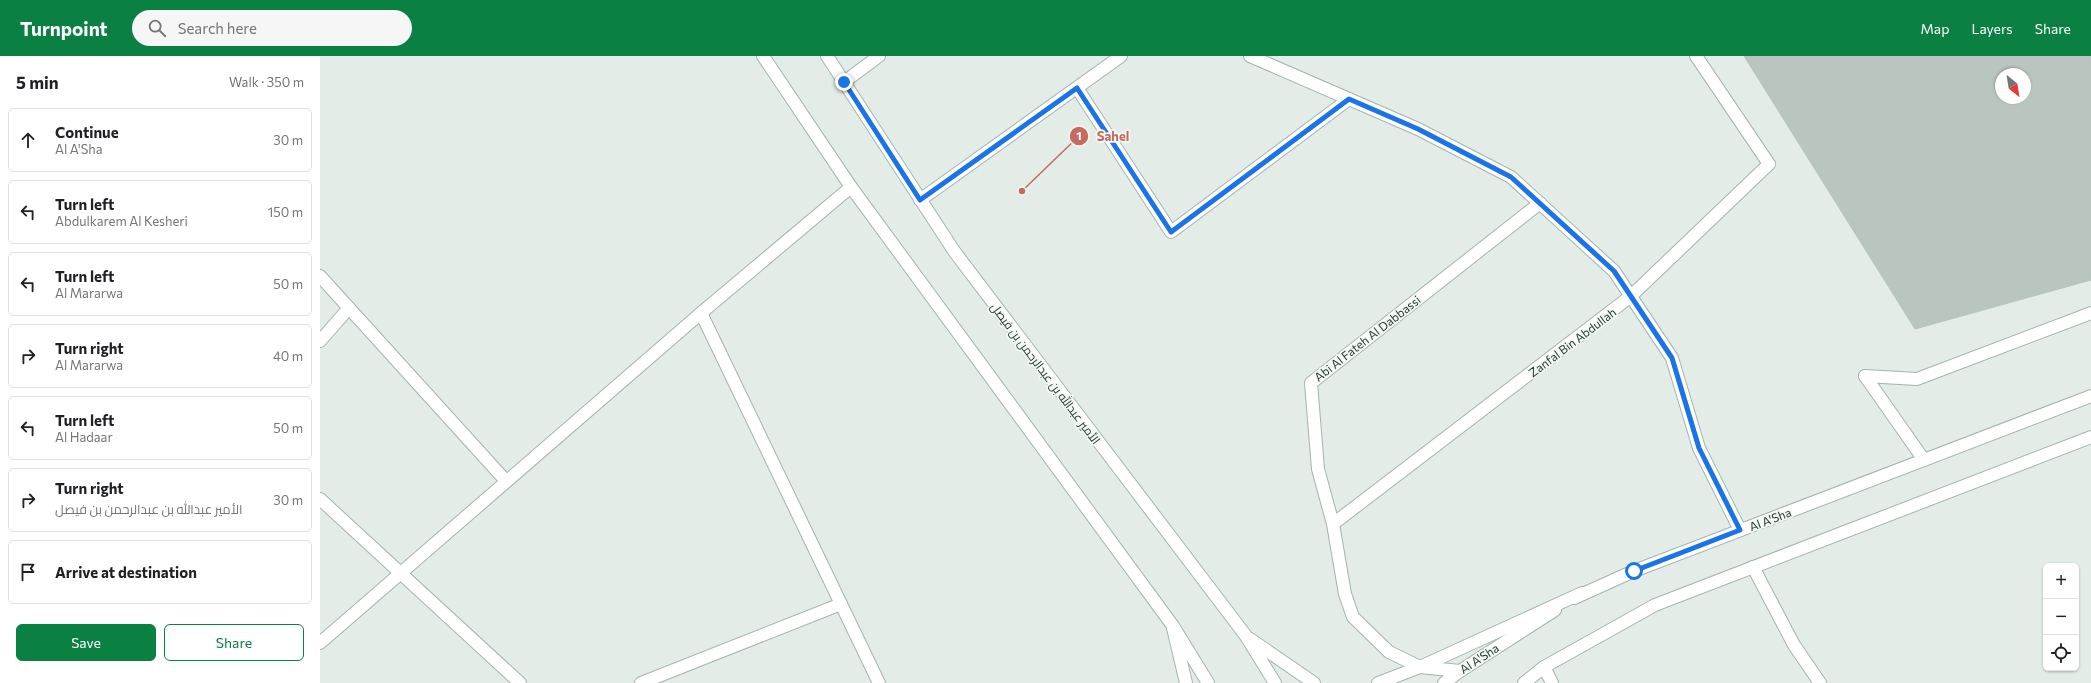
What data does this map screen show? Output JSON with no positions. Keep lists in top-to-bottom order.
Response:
{
  "streets": {
    "street": [
      "Abi Al Fateh Al Dabbassi",
      "Zanfal Bin Abdullah",
      "الأمير عبدالله بن عبدالرحمن بن فيصل",
      "Al A'Sha"
    ]
  },
  "crossings": [
    ["Abi Al Fateh Al Dabbassi", "Zanfal Bin Abdullah"],
    ["Abi Al Fateh Al Dabbassi", "Al A'Sha"]
  ],
  "places": ["Sahel"],
  "north": "bottom right",
  "page": {
    "header": "Turnpoint",
    "search": "Search here",
    "nav": ["Map", "Layers", "Share"],
    "heading": ["5 min", "Walk · 350 m"],
    "list": [
      ["Continue", "Al A'Sha", "30 m"],
      ["Turn left", "Abdulkarem Al Kesheri", "150 m"],
      ["Turn left", "Al Mararwa", "50 m"],
      ["Turn right", "Al Mararwa", "40 m"],
      ["Turn left", "Al Hadaar", "50 m"],
      ["Turn right", "الأمير عبدالله بن عبدالرحمن بن فيصل", "30 m"],
      "Arrive at destination"
    ],
    "map_buttons": ["+", "−"],
    "buttons": ["Save", "Share"]
  }
}
